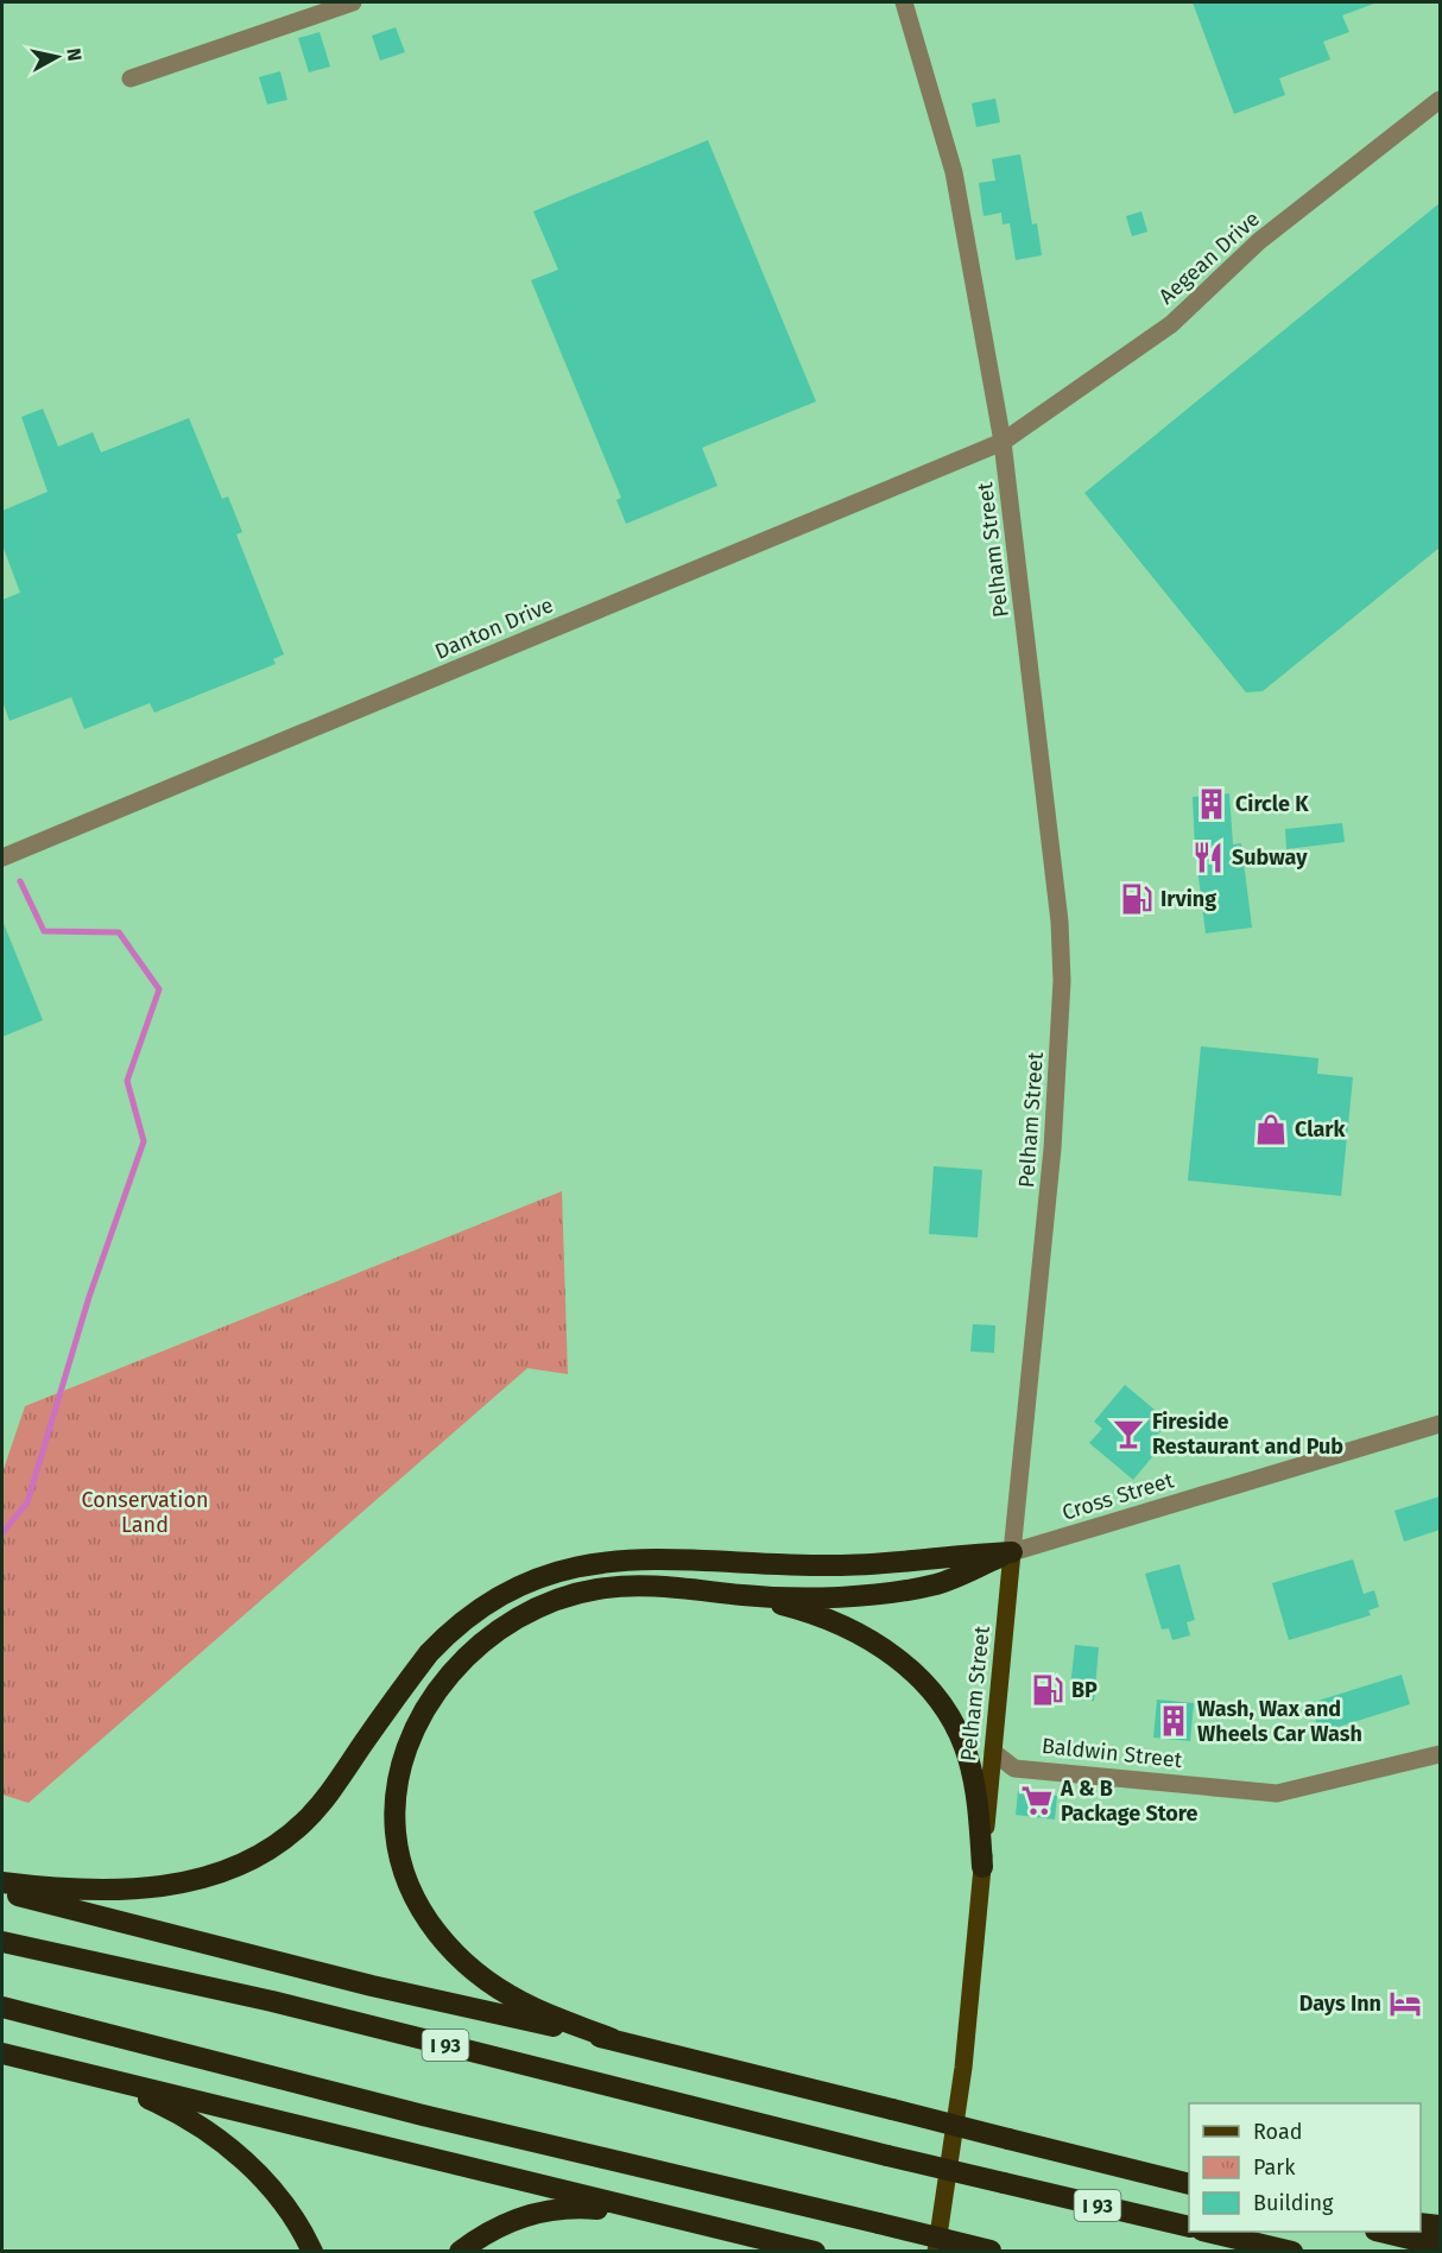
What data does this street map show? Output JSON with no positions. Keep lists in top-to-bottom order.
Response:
{
  "streets": {
    "highway": ["I 93"],
    "main road": ["Pelham Street"],
    "street": [
      "Aegean Drive",
      "Danton Drive",
      "Cross Street",
      "Baldwin Street"
    ]
  },
  "crossings": [
    ["Aegean Drive", "Pelham Street"],
    ["Aegean Drive", "Danton Drive"],
    ["Pelham Street", "Danton Drive"],
    ["Pelham Street", "Cross Street"],
    ["Pelham Street", "Baldwin Street"]
  ],
  "parks": ["Conservation Land"],
  "places": {
    "building": ["Circle K", "Wash, Wax and Wheels Car Wash"],
    "restaurant": ["Subway"],
    "fuel station": ["Irving", "BP"],
    "shop": ["Clark"],
    "bar": ["Fireside Restaurant and Pub"],
    "supermarket": ["A & B Package Store"],
    "hotel": ["Days Inn"]
  },
  "legend": ["Road", "Park", "Building"],
  "north": "right"
}
